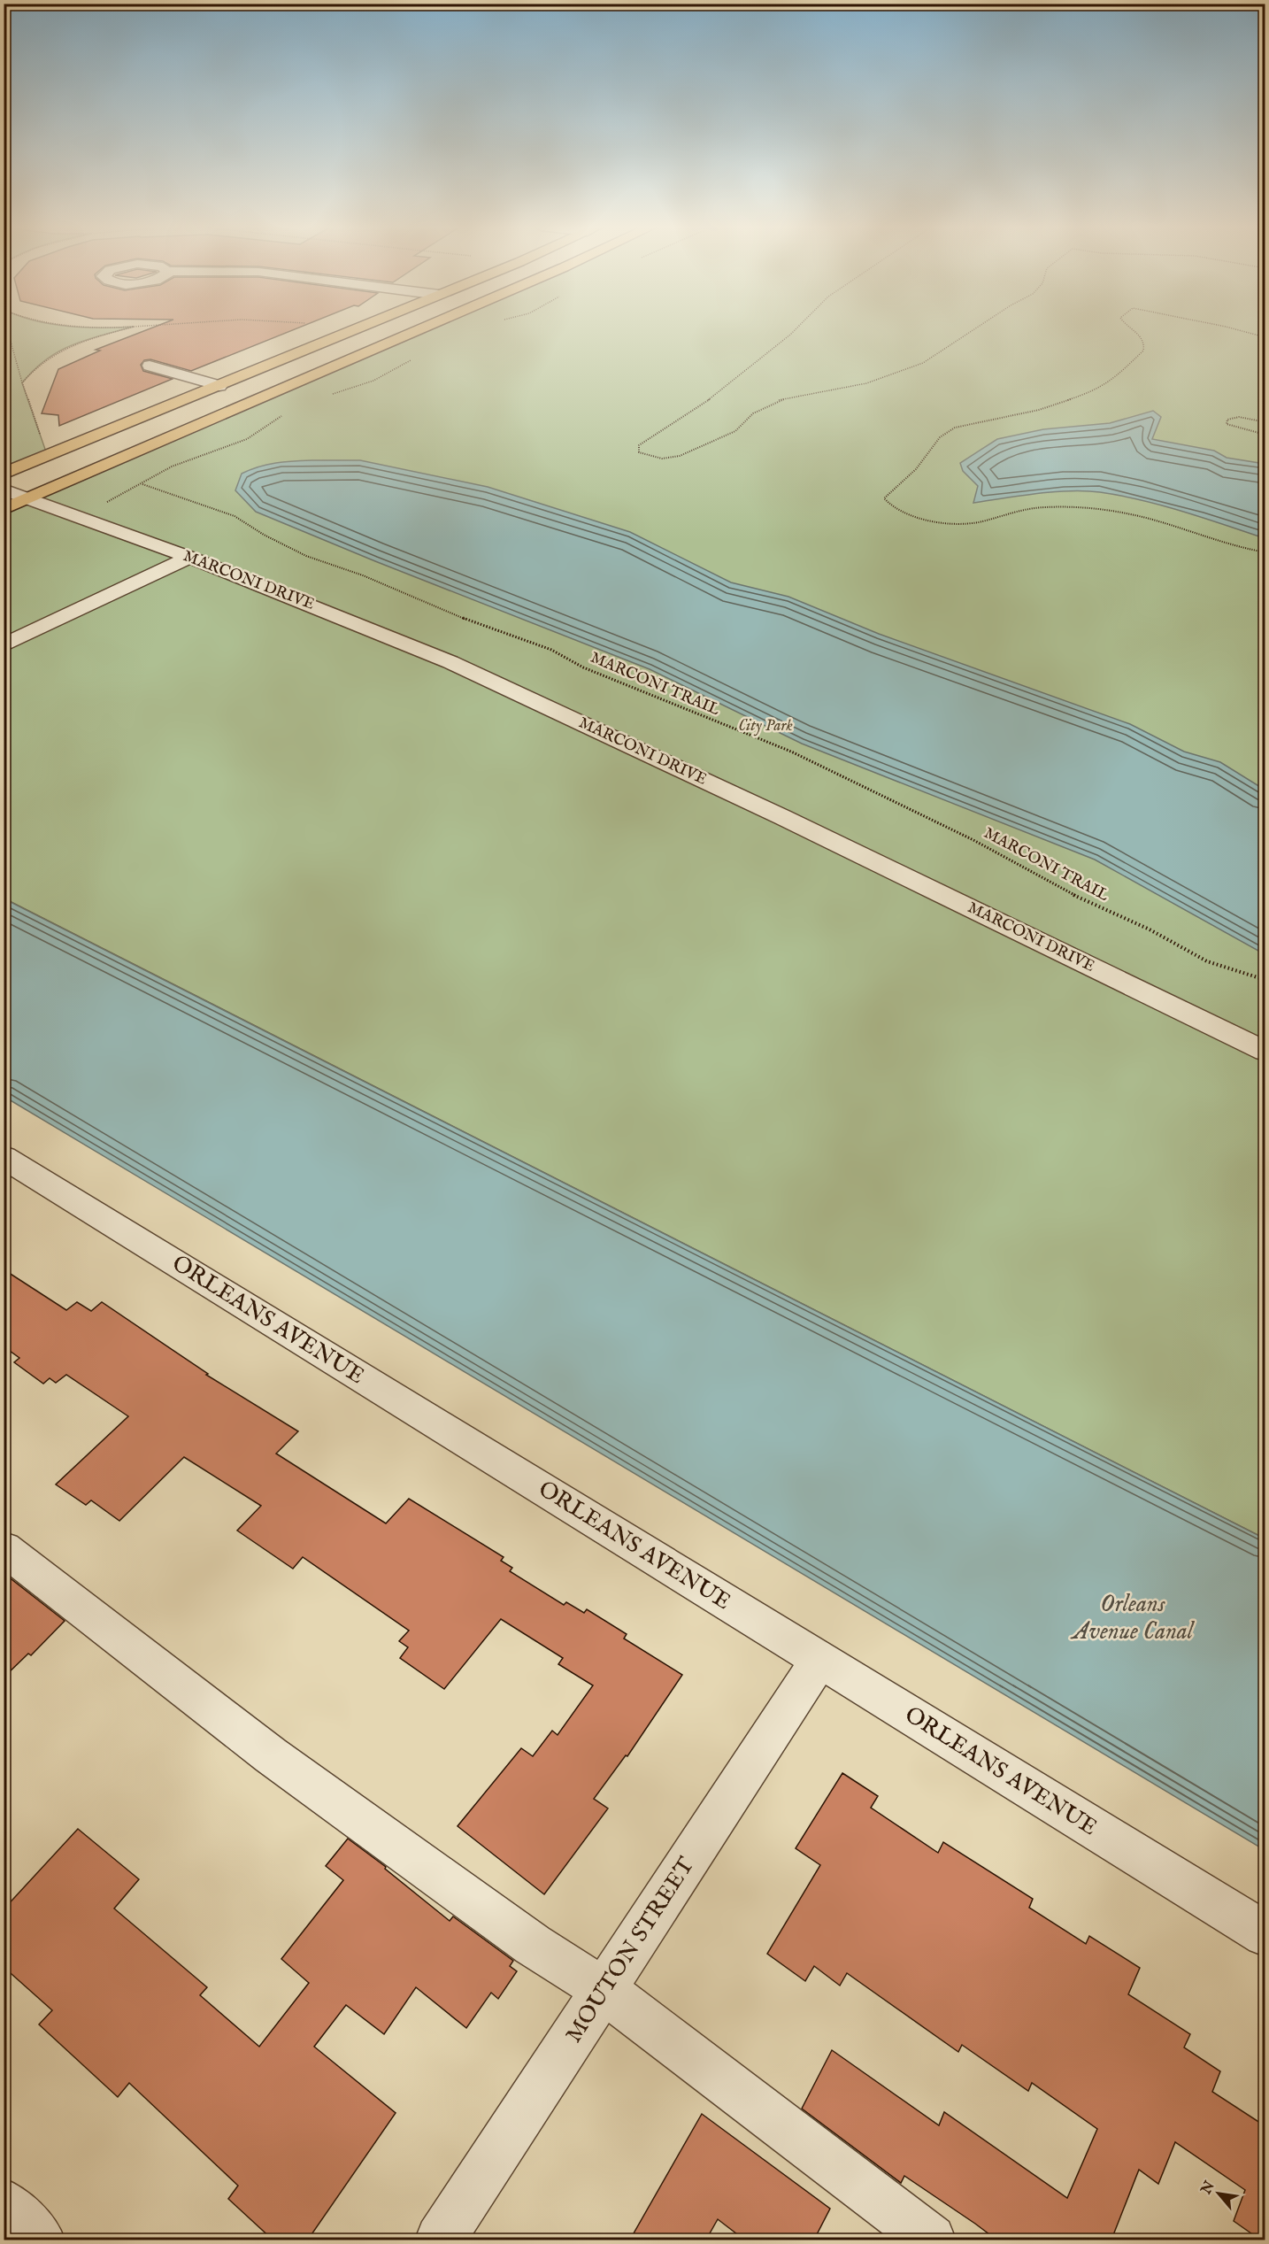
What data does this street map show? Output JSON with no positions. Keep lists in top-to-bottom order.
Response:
{
  "streets": {
    "street": ["MARCONI DRIVE", "ORLEANS AVENUE", "MOUTON STREET"],
    "path": ["MARCONI TRAIL"]
  },
  "crossings": [
    ["ORLEANS AVENUE", "MOUTON STREET"]
  ],
  "water": ["Orleans Avenue Canal"],
  "parks": ["City Park"],
  "north": "top left"
}
